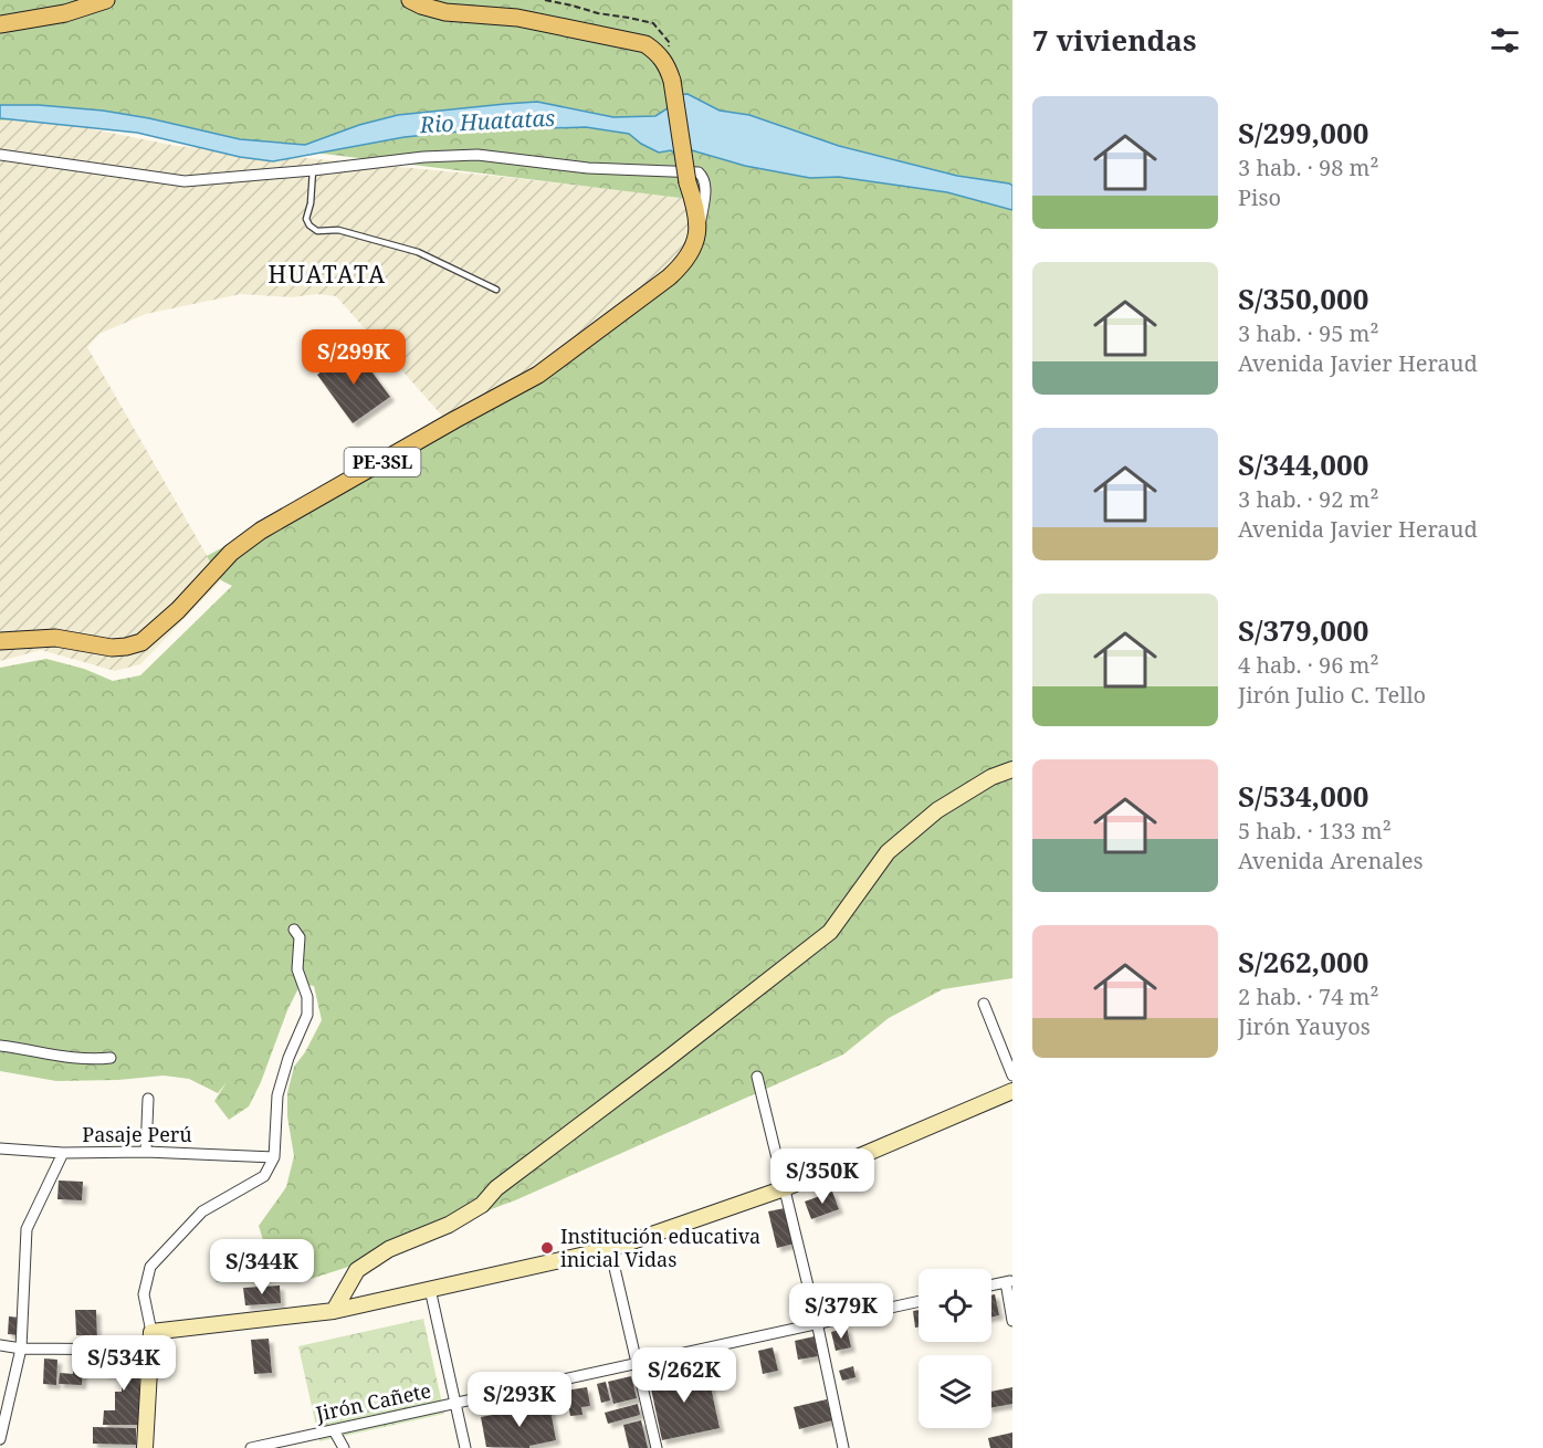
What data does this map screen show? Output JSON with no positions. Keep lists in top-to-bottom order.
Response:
{
  "streets": {
    "main road": ["PE-3SL"],
    "street": ["Pasaje Perú", "Jirón Cañete"]
  },
  "districts": ["HUATATA"],
  "water": ["Rio Huatatas"],
  "places": ["Institución educativa inicial Vidas"],
  "page": {
    "heading": "7 viviendas",
    "list": [
      {
        "name": "S/299,000",
        "note": "3 hab. · 98 m² · Piso"
      },
      {
        "name": "S/350,000",
        "note": "3 hab. · 95 m² · Avenida Javier Heraud"
      },
      {
        "name": "S/344,000",
        "note": "3 hab. · 92 m² · Avenida Javier Heraud"
      },
      {
        "name": "S/379,000",
        "note": "4 hab. · 96 m² · Jirón Julio C. Tello"
      },
      {
        "name": "S/534,000",
        "note": "5 hab. · 133 m² · Avenida Arenales"
      },
      {
        "name": "S/262,000",
        "note": "2 hab. · 74 m² · Jirón Yauyos"
      }
    ],
    "price": [
      "S/299K",
      "S/350K",
      "S/344K",
      "S/379K",
      "S/534K",
      "S/262K",
      "S/293K"
    ]
  }
}
